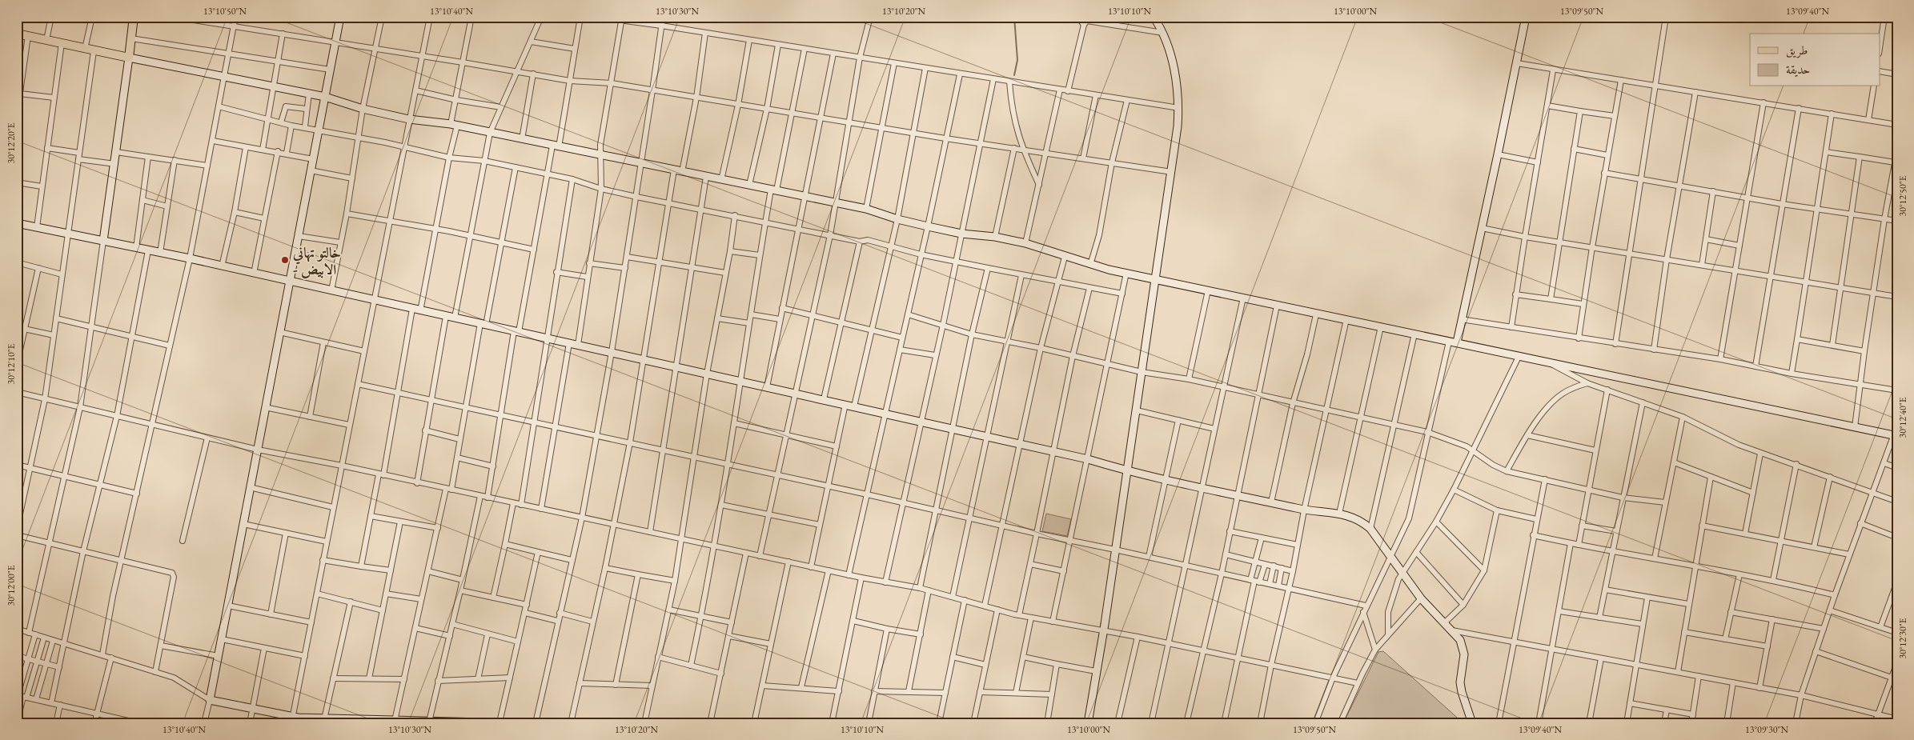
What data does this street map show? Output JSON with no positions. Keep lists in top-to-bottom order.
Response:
{
  "places": ["خالتو تهاني - الابيض"],
  "legend": ["طريق", "حديقة"],
  "coordinates": [
    "13°10'50\"N",
    "13°10'40\"N",
    "13°10'30\"N",
    "13°10'20\"N",
    "13°10'10\"N",
    "13°10'00\"N",
    "13°09'50\"N",
    "13°09'40\"N",
    "30°12'20\"E",
    "30°12'50\"E",
    "30°12'10\"E",
    "30°12'40\"E",
    "30°12'00\"E",
    "30°12'30\"E",
    "13°09'30\"N"
  ]
}
